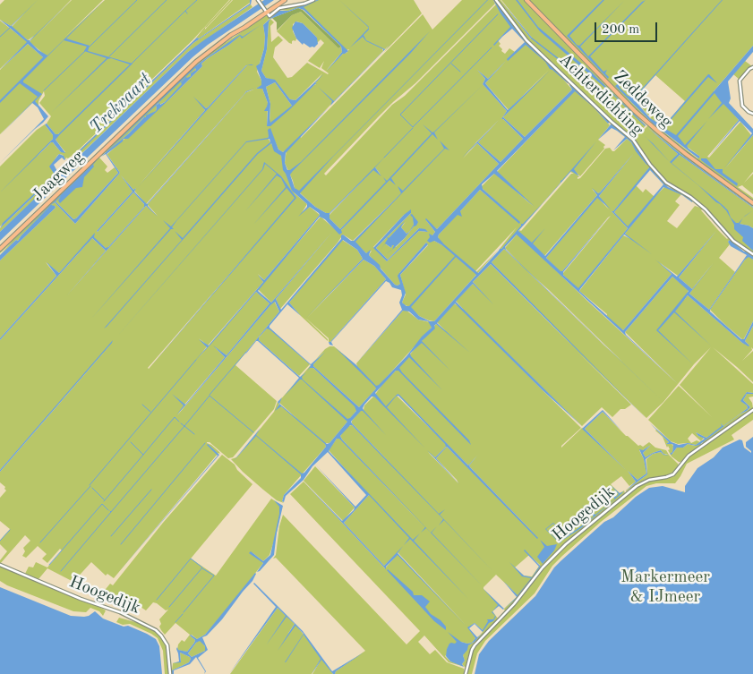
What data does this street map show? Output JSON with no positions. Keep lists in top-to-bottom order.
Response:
{
  "streets": {
    "main road": ["Zeddeweg", "Jaagweg"],
    "street": ["Achterdichting", "Hoogedijk"]
  },
  "water": ["Trekvaart"],
  "parks": ["Markermeer & IJmeer"],
  "scale_bar": "200 m"
}
